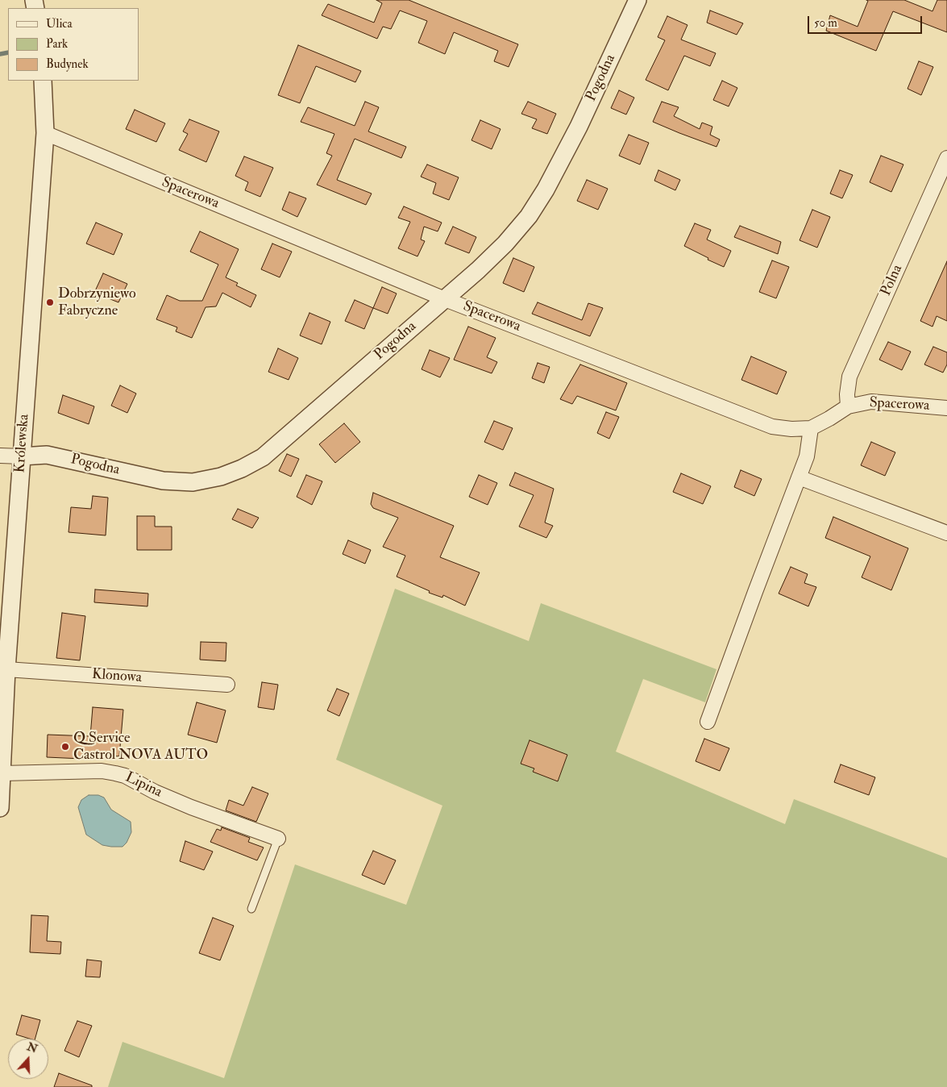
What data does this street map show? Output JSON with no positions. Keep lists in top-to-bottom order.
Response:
{
  "streets": {
    "street": [
      "Pogodna",
      "Spacerowa",
      "Polna",
      "Królewska",
      "Klonowa",
      "Lipina"
    ]
  },
  "crossings": [
    ["Pogodna", "Spacerowa"],
    ["Pogodna", "Królewska"],
    ["Spacerowa", "Polna"],
    ["Spacerowa", "Królewska"],
    ["Królewska", "Klonowa"],
    ["Królewska", "Lipina"]
  ],
  "places": ["Dobrzyniewo Fabryczne", "Q Service Castrol NOVA AUTO"],
  "legend": ["Ulica", "Park", "Budynek"],
  "scale_bar": "50 m",
  "north": "top"
}
